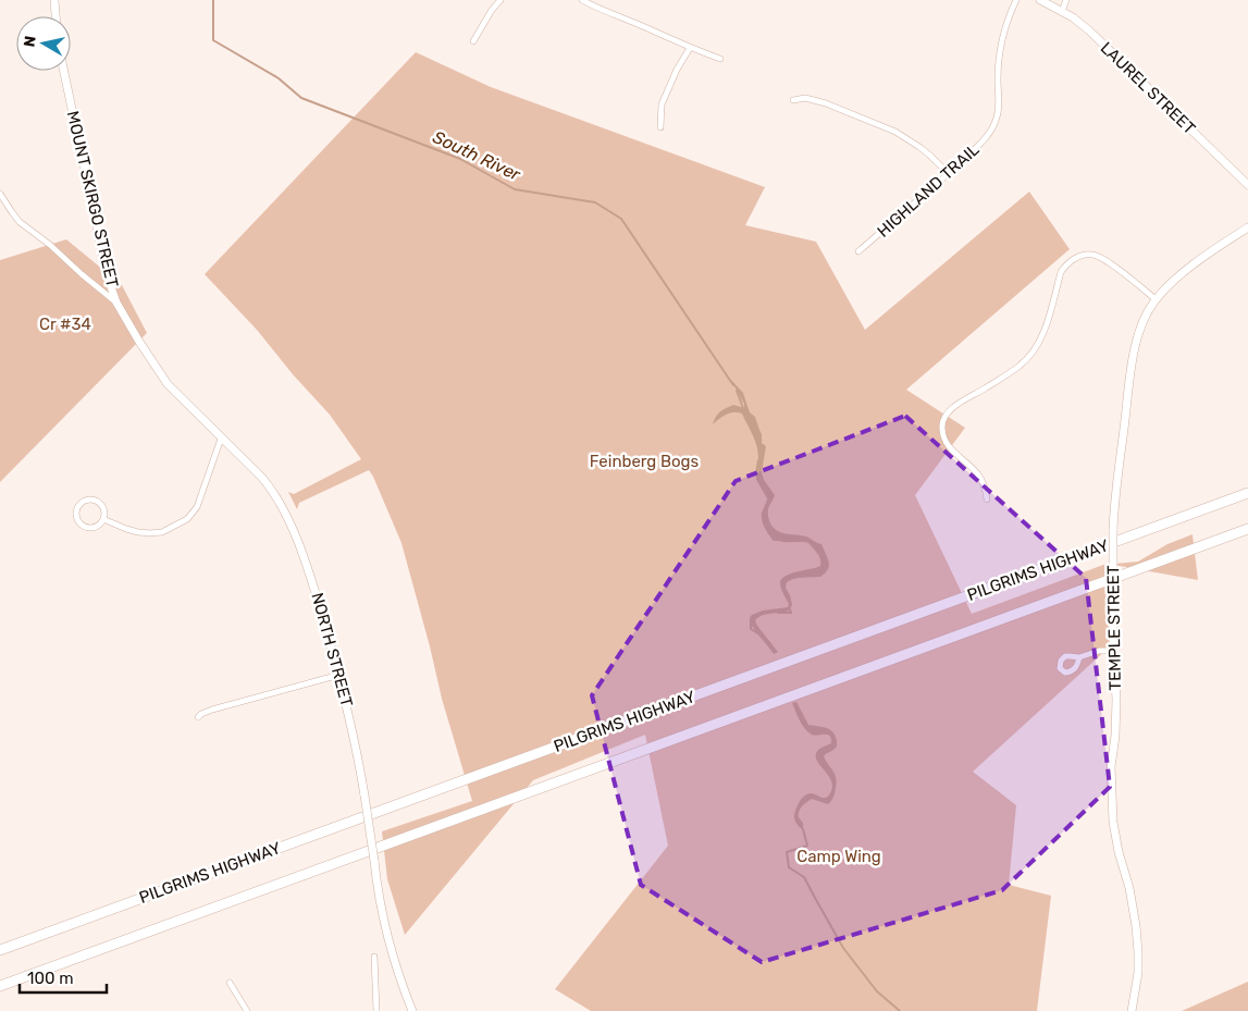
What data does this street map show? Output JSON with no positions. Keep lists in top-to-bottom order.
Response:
{
  "streets": {
    "highway": ["PILGRIMS HIGHWAY"],
    "main road": [
      "LAUREL STREET",
      "MOUNT SKIRGO STREET",
      "TEMPLE STREET",
      "NORTH STREET"
    ],
    "street": ["HIGHLAND TRAIL"]
  },
  "crossings": [
    ["MOUNT SKIRGO STREET", "NORTH STREET"]
  ],
  "water": ["South River"],
  "parks": ["Cr #34", "Feinberg Bogs", "Camp Wing"],
  "scale_bar": "100 m",
  "north": "left"
}
